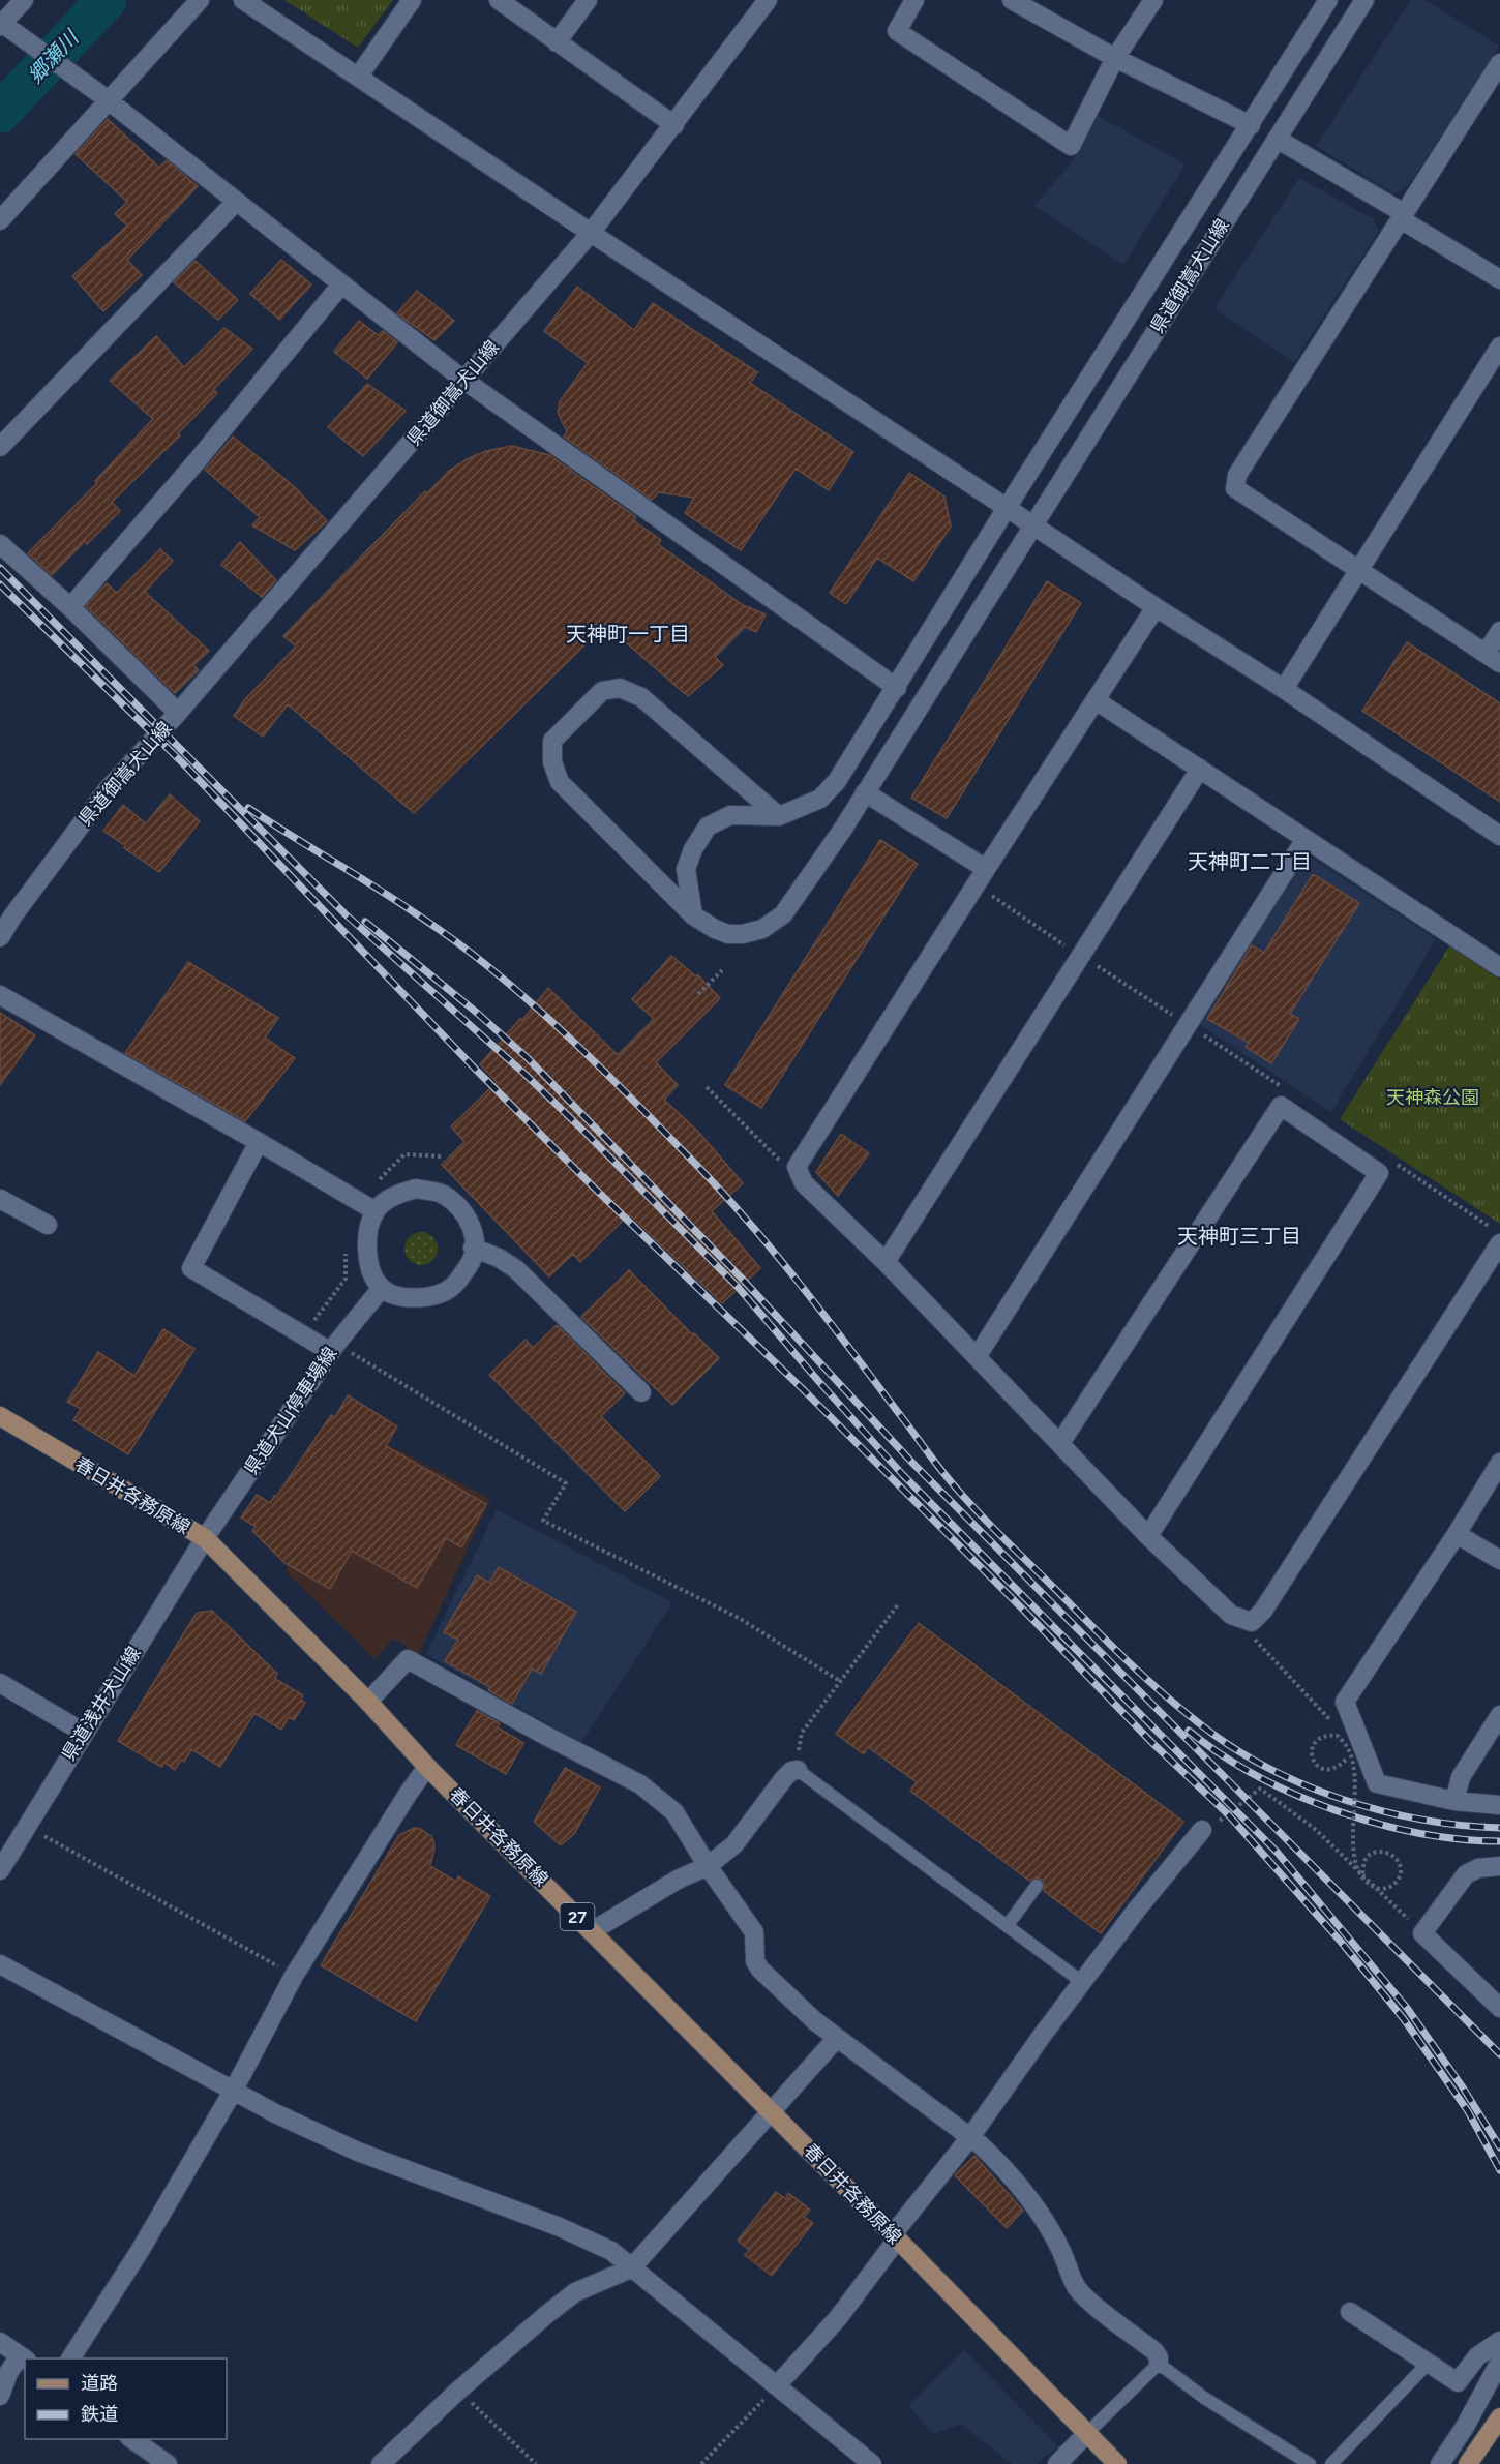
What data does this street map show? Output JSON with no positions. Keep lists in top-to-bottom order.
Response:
{
  "streets": {
    "main road": ["春日井各務原線", "27"],
    "street": ["県道御嵩犬山線", "県道犬山停車場線", "県道浅井犬山線"]
  },
  "crossings": [
    ["県道犬山停車場線", "春日井各務原線"],
    ["県道犬山停車場線", "県道浅井犬山線"],
    ["春日井各務原線", "県道浅井犬山線"]
  ],
  "districts": ["天神町一丁目", "天神町二丁目", "天神町三丁目"],
  "water": ["郷瀬川"],
  "parks": ["天神森公園"],
  "legend": ["道路", "鉄道"]
}
